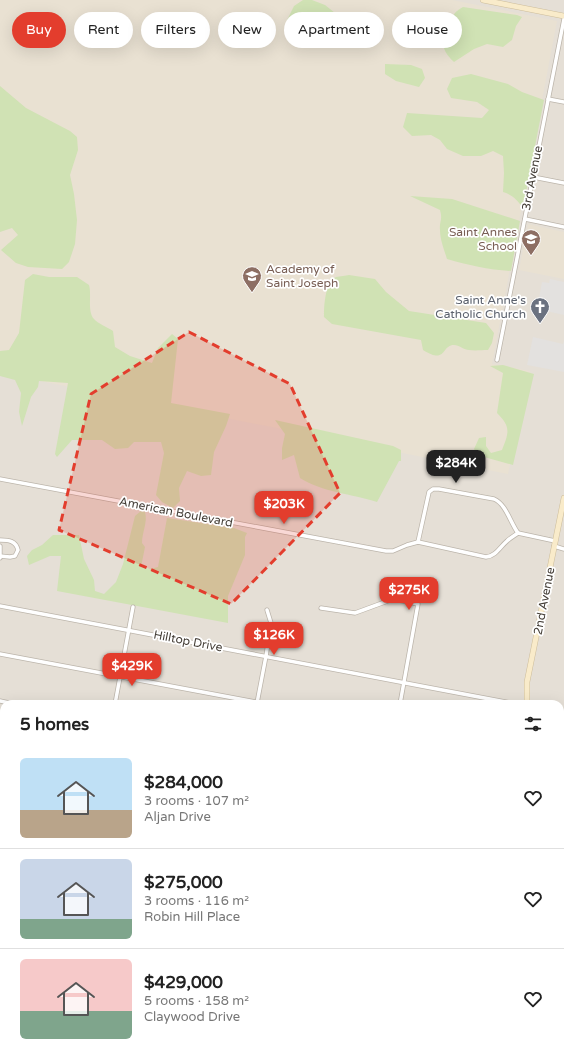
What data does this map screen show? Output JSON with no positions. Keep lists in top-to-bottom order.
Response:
{
  "streets": {
    "street": [
      "3rd Avenue",
      "American Boulevard",
      "2nd Avenue",
      "Hilltop Drive"
    ]
  },
  "places": {
    "school or university": ["Saint Annes School", "Academy of Saint Joseph"],
    "church": ["Saint Anne's Catholic Church"]
  },
  "page": {
    "chip": [
      "Buy",
      "Rent",
      "Filters",
      "New",
      "Apartment",
      "House"
    ],
    "price": [
      "$284K",
      "$203K",
      "$275K",
      "$126K",
      "$429K"
    ],
    "heading": "5 homes",
    "list": [
      {
        "name": "$284,000",
        "note": "3 rooms · 107 m² · Aljan Drive"
      },
      {
        "name": "$275,000",
        "note": "3 rooms · 116 m² · Robin Hill Place"
      },
      {
        "name": "$429,000",
        "note": "5 rooms · 158 m² · Claywood Drive"
      }
    ]
  }
}
